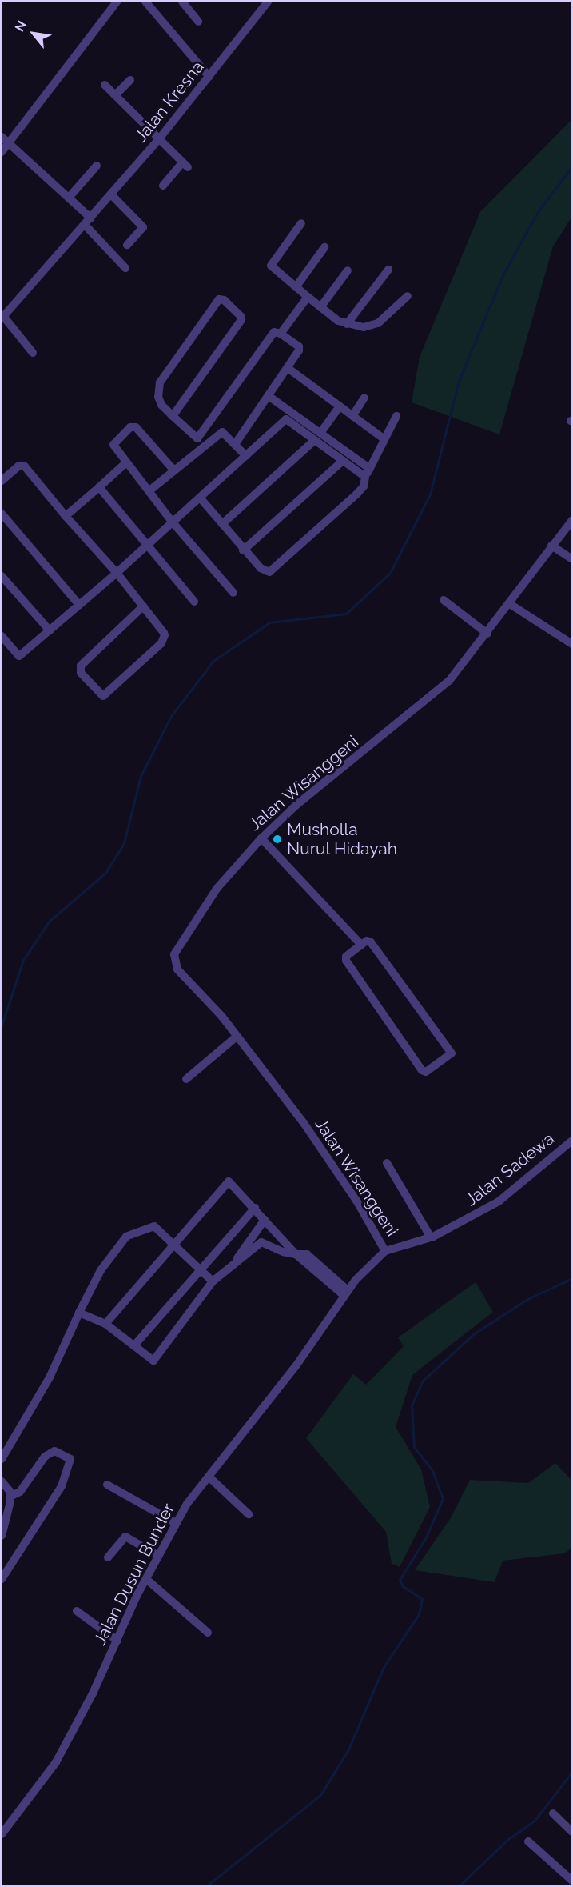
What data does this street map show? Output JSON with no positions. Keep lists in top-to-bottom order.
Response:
{
  "streets": {
    "street": [
      "Jalan Kresna",
      "Jalan Wisanggeni",
      "Jalan Sadewa",
      "Jalan Dusun Bunder"
    ]
  },
  "crossings": [
    ["Jalan Wisanggeni", "Jalan Sadewa"],
    ["Jalan Wisanggeni", "Jalan Dusun Bunder"],
    ["Jalan Sadewa", "Jalan Dusun Bunder"]
  ],
  "places": ["Musholla Nurul Hidayah"],
  "north": "top left"
}
